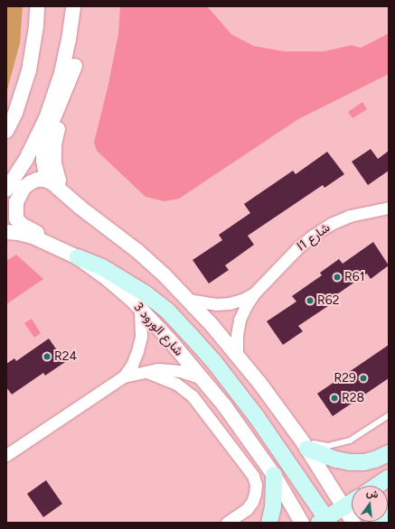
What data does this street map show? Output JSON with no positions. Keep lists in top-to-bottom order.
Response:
{
  "streets": {
    "street": ["I1 شارع", "شارع الورود 3"]
  },
  "places": [
    "R61",
    "R62",
    "R24",
    "R29",
    "R28"
  ],
  "north": "top"
}
